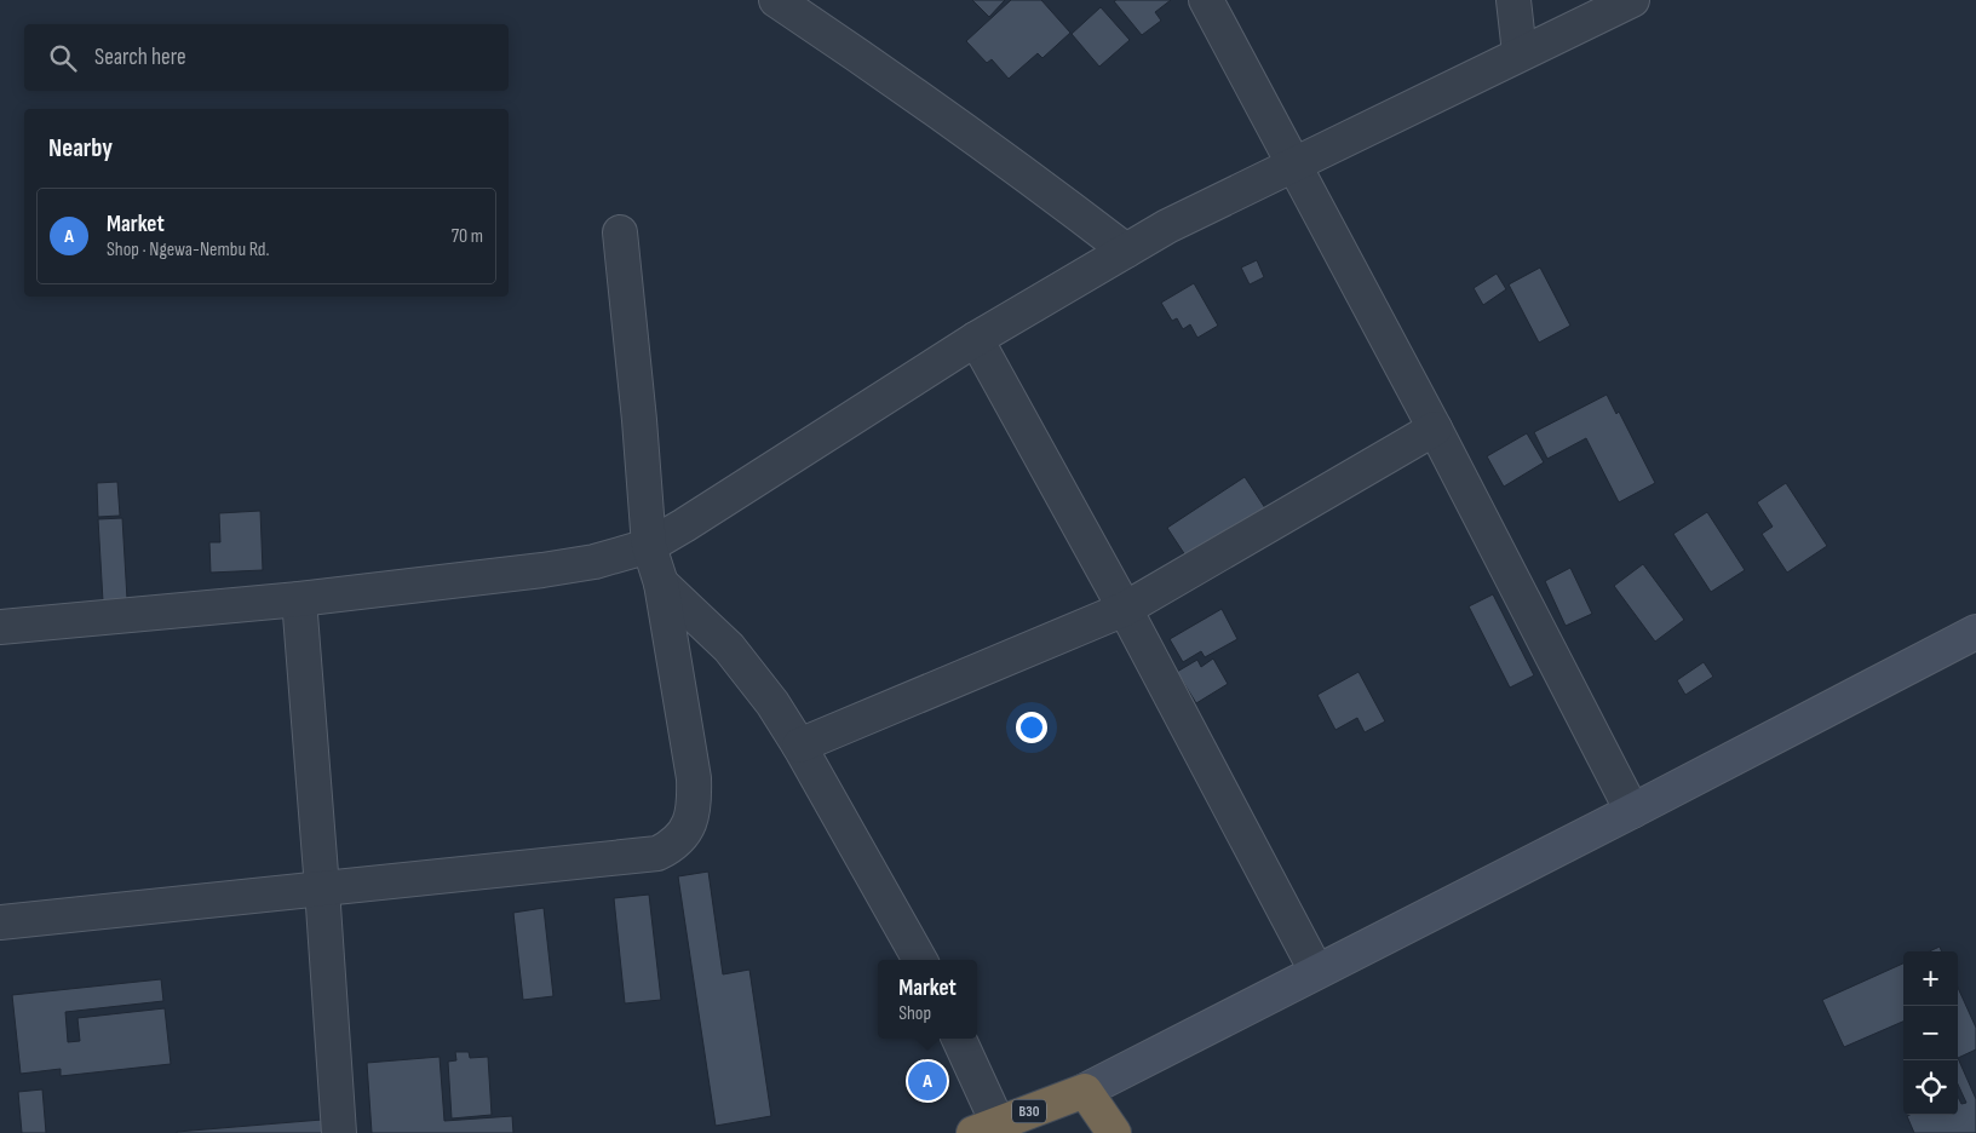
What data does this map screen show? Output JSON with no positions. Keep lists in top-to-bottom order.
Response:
{
  "streets": {
    "highway": ["B30"]
  },
  "page": {
    "search": "Search here",
    "heading": "Nearby",
    "list": [
      {
        "mark": "A",
        "name": "Market",
        "note": "Shop · Ngewa-Nembu Rd.",
        "value": "70 m"
      }
    ],
    "map_buttons": ["+", "−"],
    "popup": ["Market", "Shop"],
    "pins": "A"
  }
}
